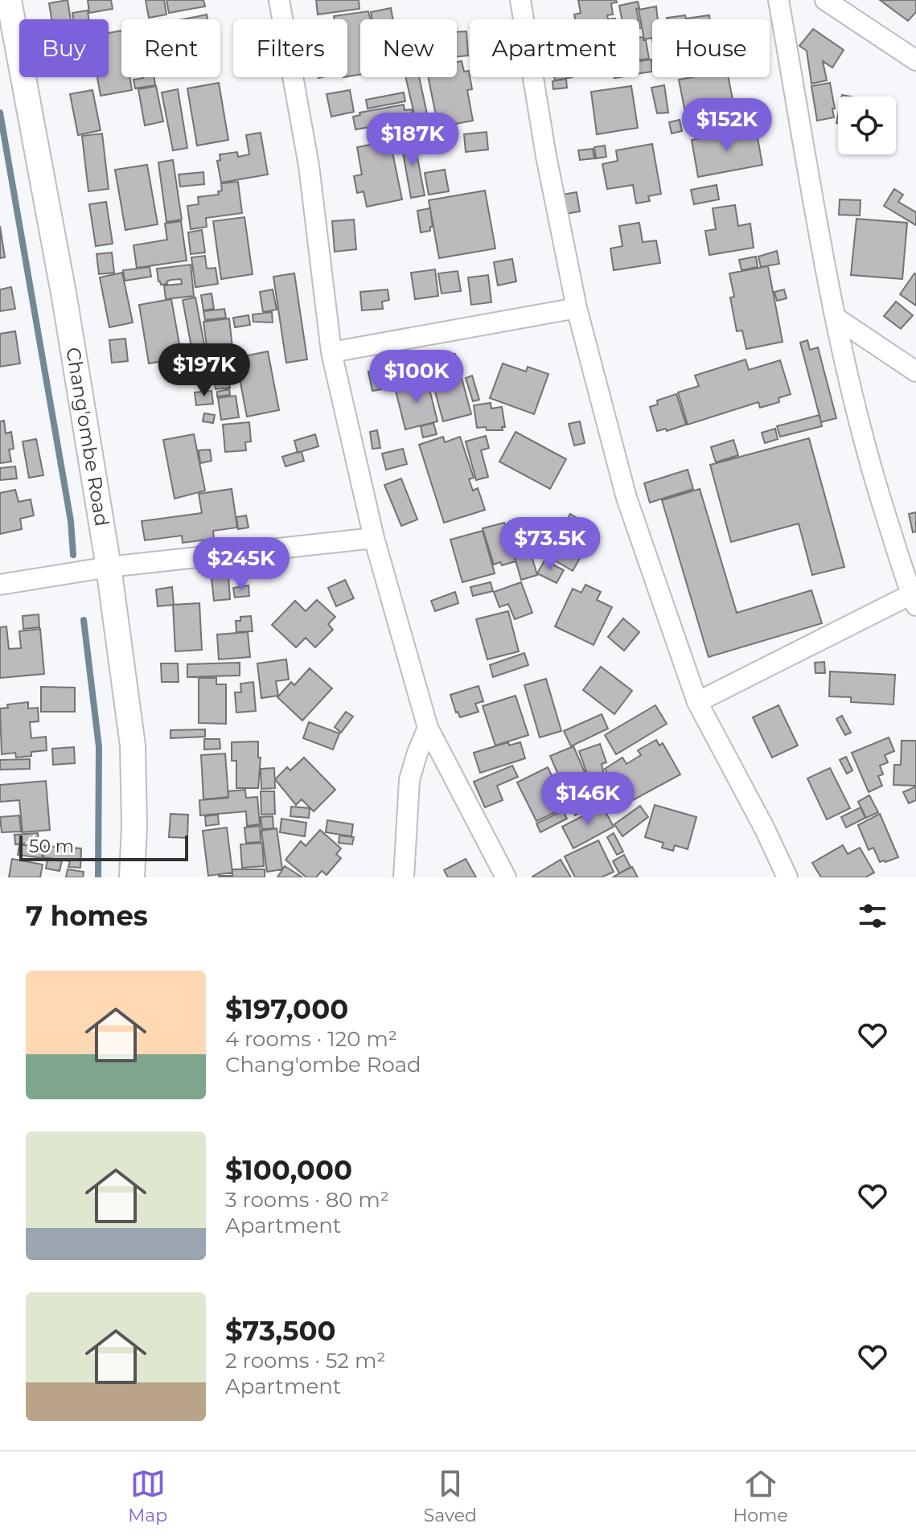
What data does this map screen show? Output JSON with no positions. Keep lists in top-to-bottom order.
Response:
{
  "streets": {
    "street": ["Chang'ombe Road"]
  },
  "scale_bar": "50 m",
  "page": {
    "chip": [
      "Buy",
      "Rent",
      "Filters",
      "New",
      "Apartment",
      "House"
    ],
    "price": [
      "$152K",
      "$187K",
      "$197K",
      "$100K",
      "$73.5K",
      "$245K",
      "$146K"
    ],
    "scale": "50 m",
    "heading": "7 homes",
    "list": [
      {
        "name": "$197,000",
        "note": "4 rooms · 120 m² · Chang'ombe Road"
      },
      {
        "name": "$100,000",
        "note": "3 rooms · 80 m² · Apartment"
      },
      {
        "name": "$73,500",
        "note": "2 rooms · 52 m² · Apartment"
      }
    ],
    "tabs": ["Map", "Saved", "Home"]
  }
}
